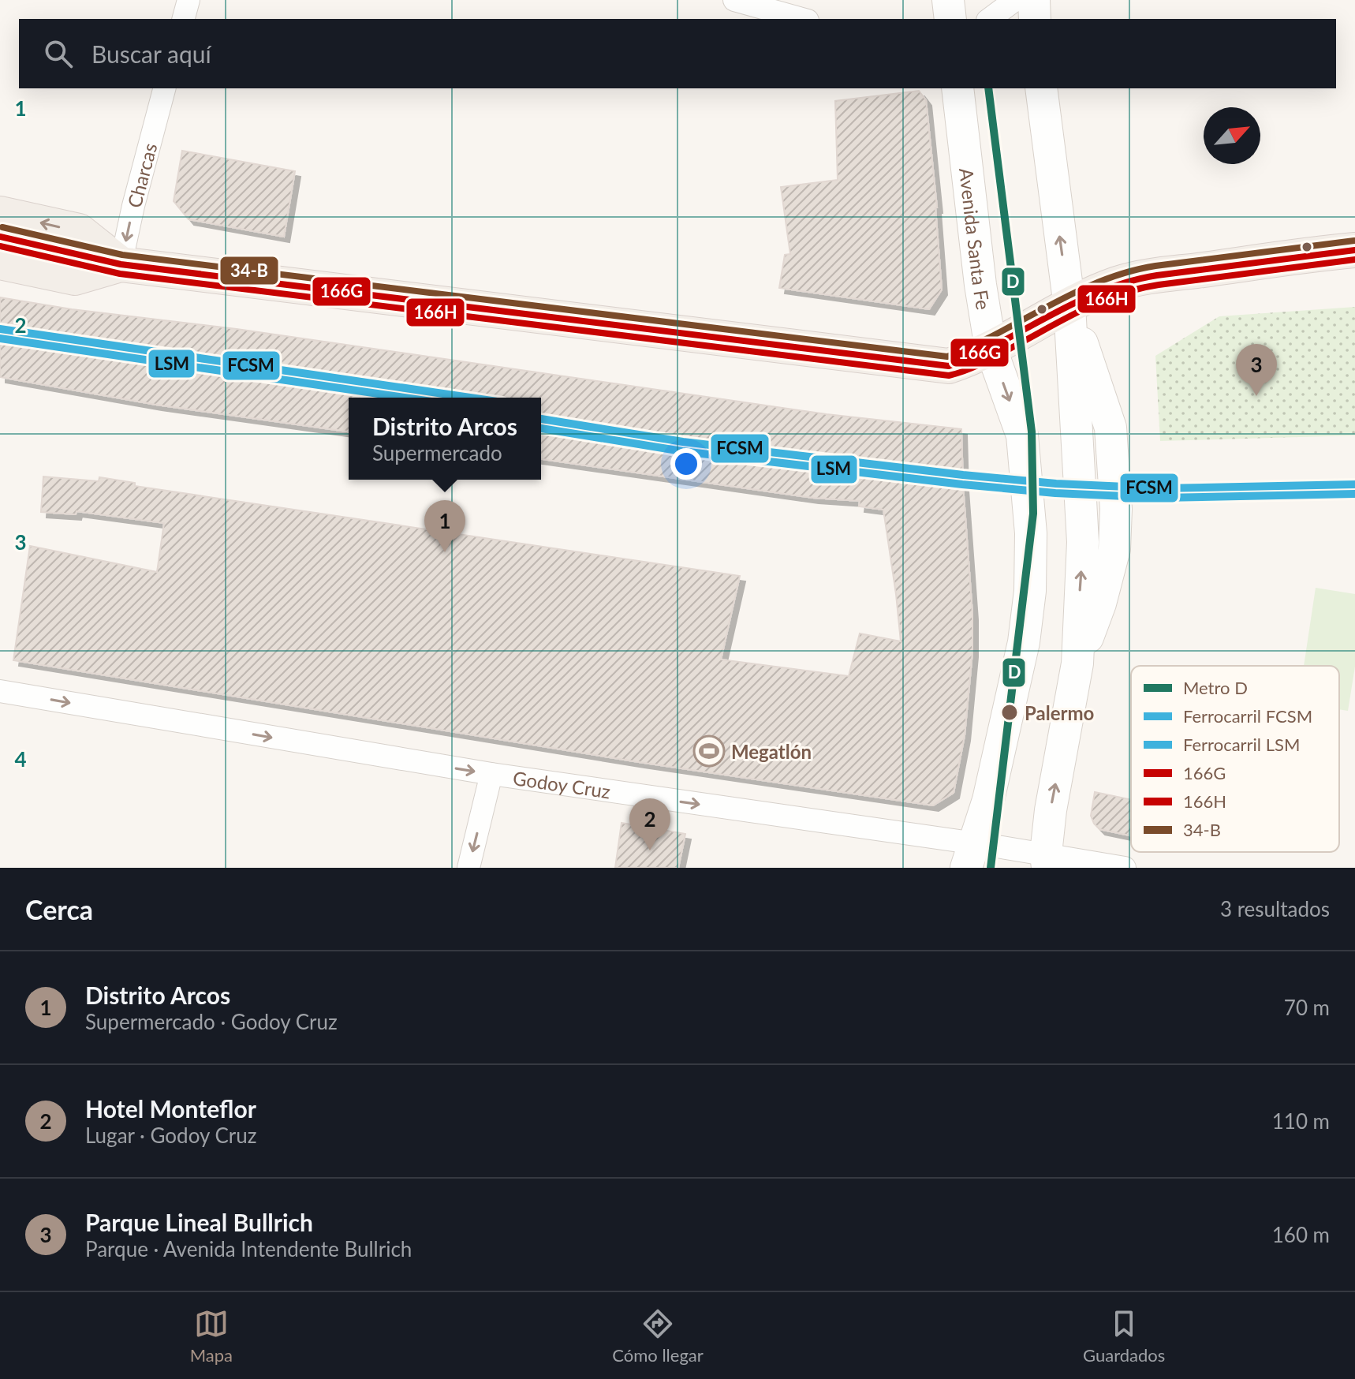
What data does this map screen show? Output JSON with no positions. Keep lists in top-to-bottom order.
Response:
{
  "streets": {
    "main road": ["Avenida Santa Fe"],
    "street": ["Charcas", "Godoy Cruz"]
  },
  "crossings": [
    ["Avenida Santa Fe", "Godoy Cruz"]
  ],
  "one_way": ["Charcas", "Godoy Cruz"],
  "places": {
    "other": ["Palermo"],
    "sports": ["Megatlón"]
  },
  "lines": [
    "metro line D",
    "transit line 34-B",
    "transit line 166G",
    "transit line 166H",
    "rail line FCSM",
    "rail line LSM"
  ],
  "legend": [
    "Metro D",
    "Ferrocarril FCSM",
    "Ferrocarril LSM",
    "166G",
    "166H",
    "34-B"
  ],
  "north": "top right",
  "page": {
    "search": "Buscar aquí",
    "pins": ["3", "1", "2"],
    "popup": ["Distrito Arcos", "Supermercado"],
    "heading": ["Cerca", "3 resultados"],
    "list": [
      {
        "mark": "1",
        "name": "Distrito Arcos",
        "note": "Supermercado · Godoy Cruz",
        "value": "70 m"
      },
      {
        "mark": "2",
        "name": "Hotel Monteflor",
        "note": "Lugar · Godoy Cruz",
        "value": "110 m"
      },
      {
        "mark": "3",
        "name": "Parque Lineal Bullrich",
        "note": "Parque · Avenida Intendente Bullrich",
        "value": "160 m"
      }
    ],
    "nav": ["Mapa", "Cómo llegar", "Guardados"]
  },
  "grid": {
    "rows": [
      "1",
      "2",
      "3",
      "4"
    ]
  }
}
